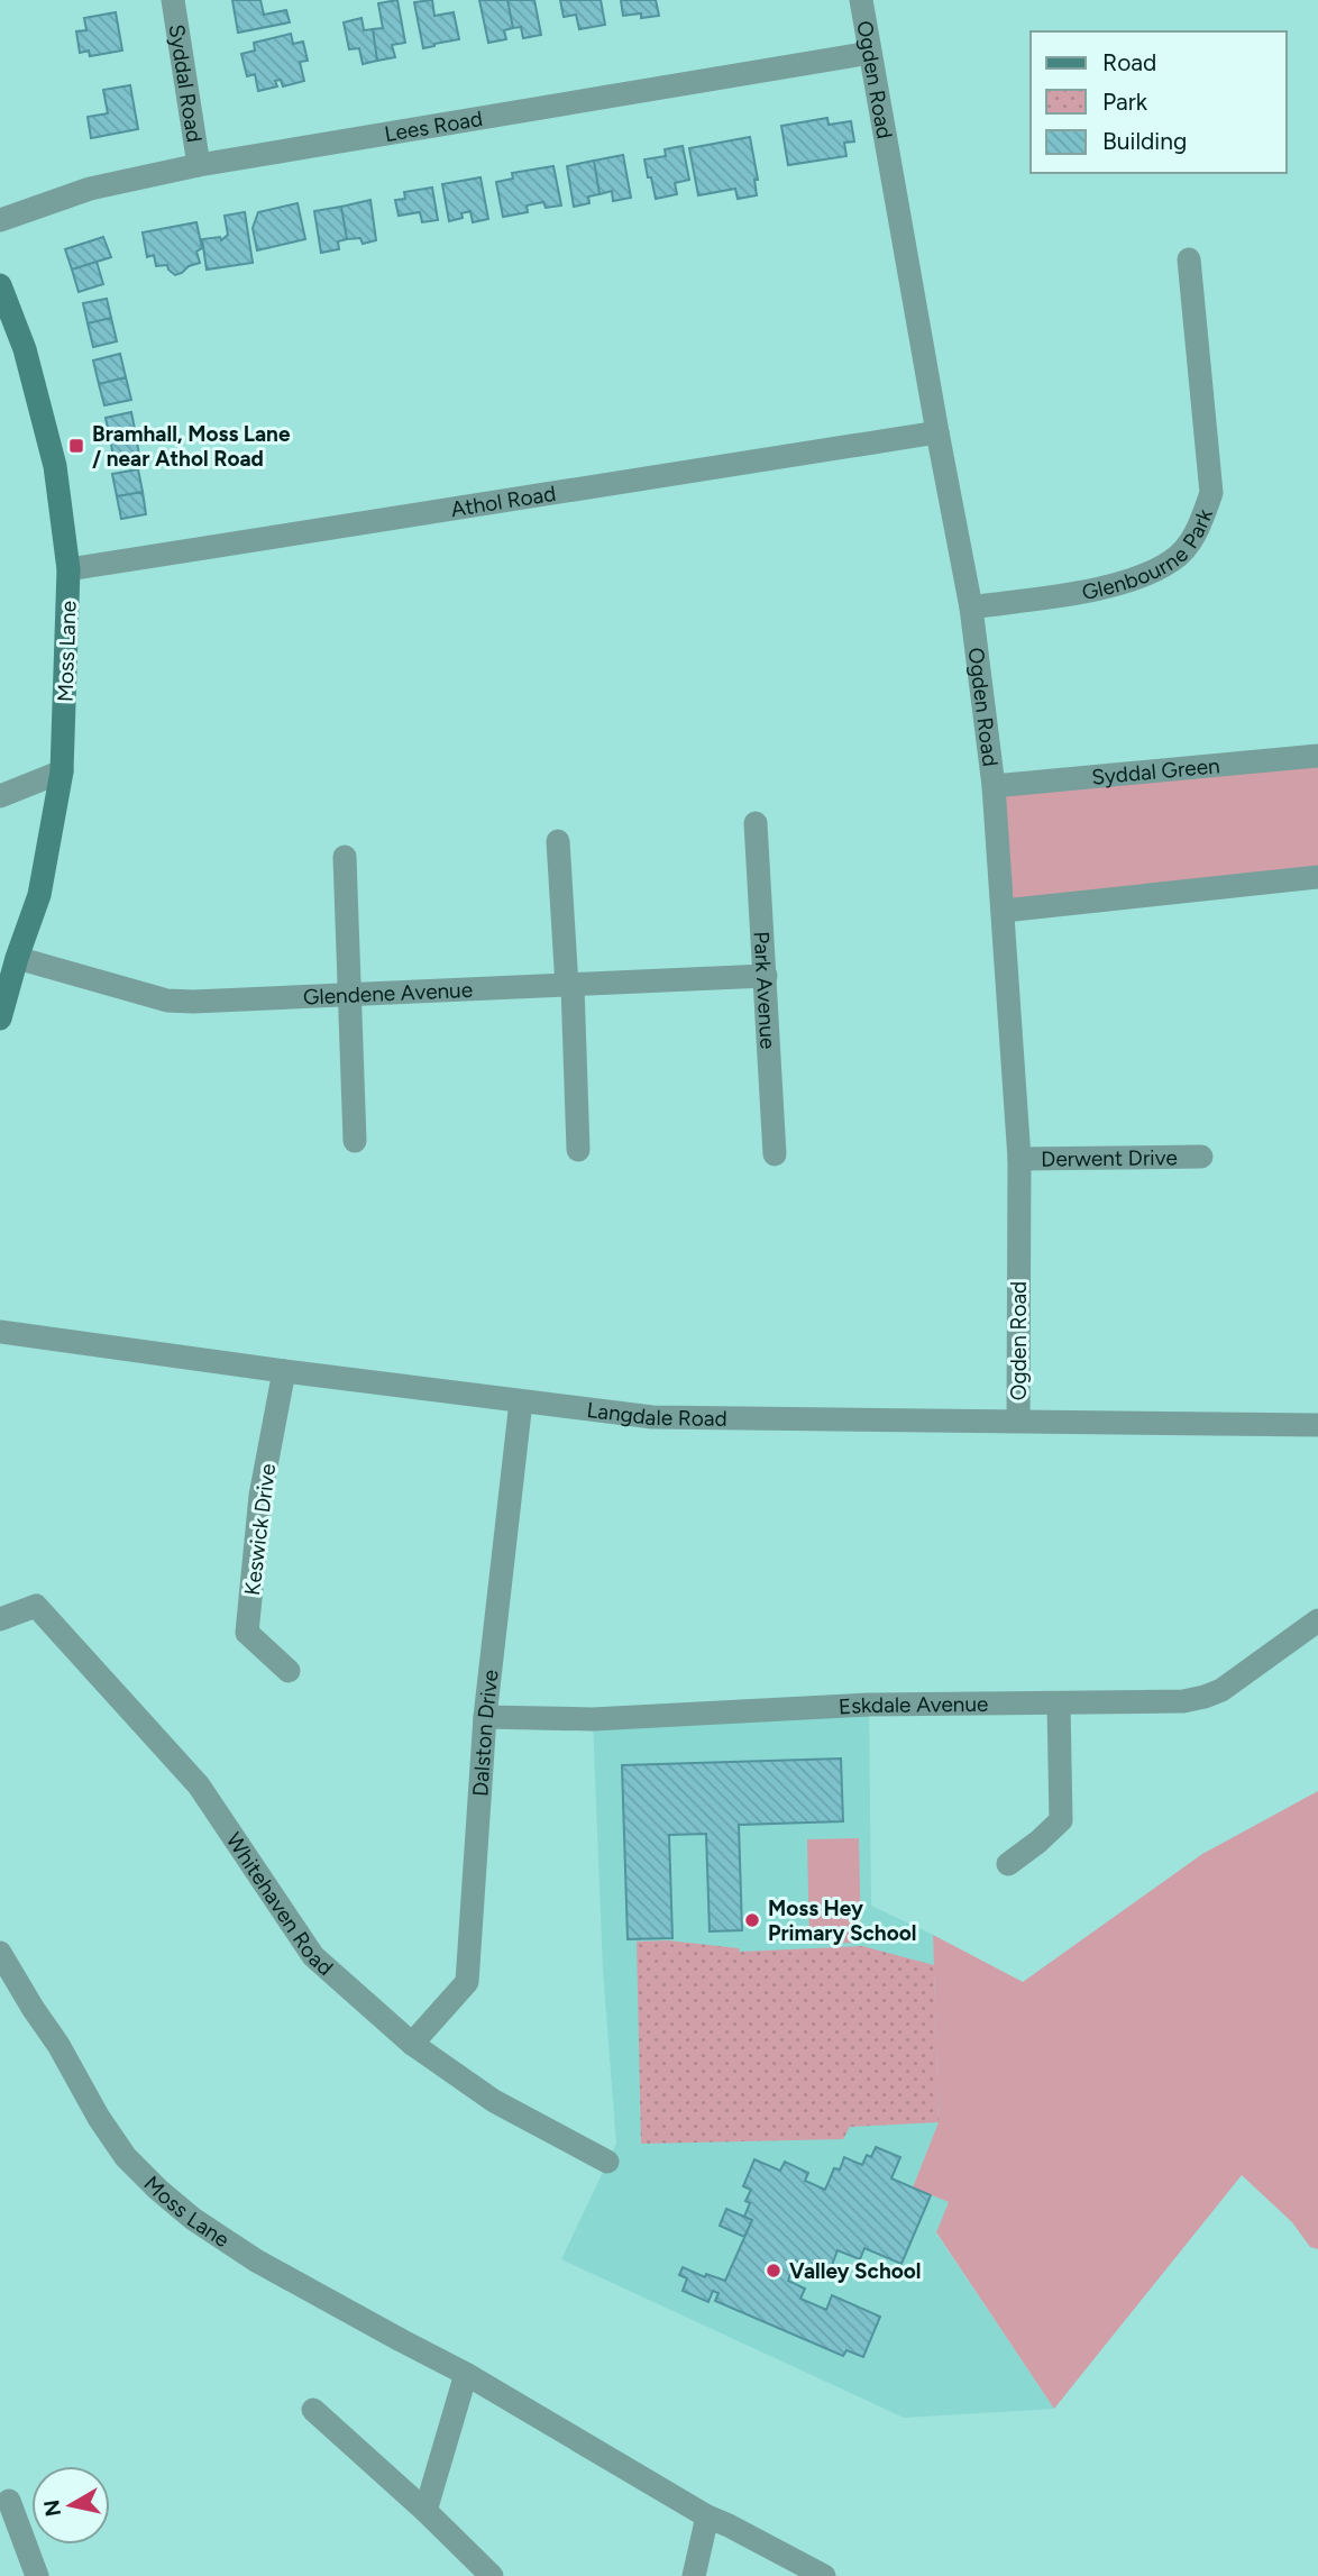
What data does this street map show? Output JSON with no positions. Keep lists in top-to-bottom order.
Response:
{
  "streets": {
    "main road": ["Moss Lane"],
    "street": [
      "Ogden Road",
      "Syddal Road",
      "Lees Road",
      "Athol Road",
      "Glenbourne Park",
      "Syddal Green",
      "Park Avenue",
      "Glendene Avenue",
      "Derwent Drive",
      "Langdale Road",
      "Keswick Drive",
      "Eskdale Avenue",
      "Dalston Drive",
      "Whitehaven Road"
    ]
  },
  "crossings": [
    ["Ogden Road", "Lees Road"],
    ["Ogden Road", "Athol Road"],
    ["Ogden Road", "Glenbourne Park"],
    ["Ogden Road", "Syddal Green"],
    ["Ogden Road", "Derwent Drive"],
    ["Ogden Road", "Langdale Road"],
    ["Syddal Road", "Lees Road"],
    ["Athol Road", "Moss Lane"],
    ["Moss Lane", "Glendene Avenue"],
    ["Park Avenue", "Glendene Avenue"],
    ["Langdale Road", "Keswick Drive"],
    ["Langdale Road", "Dalston Drive"],
    ["Eskdale Avenue", "Dalston Drive"],
    ["Dalston Drive", "Whitehaven Road"]
  ],
  "places": {
    "transit": ["Bramhall, Moss Lane / near Athol Road"],
    "other": ["Moss Hey Primary School", "Valley School"]
  },
  "legend": ["Road", "Park", "Building"],
  "north": "left"
}
